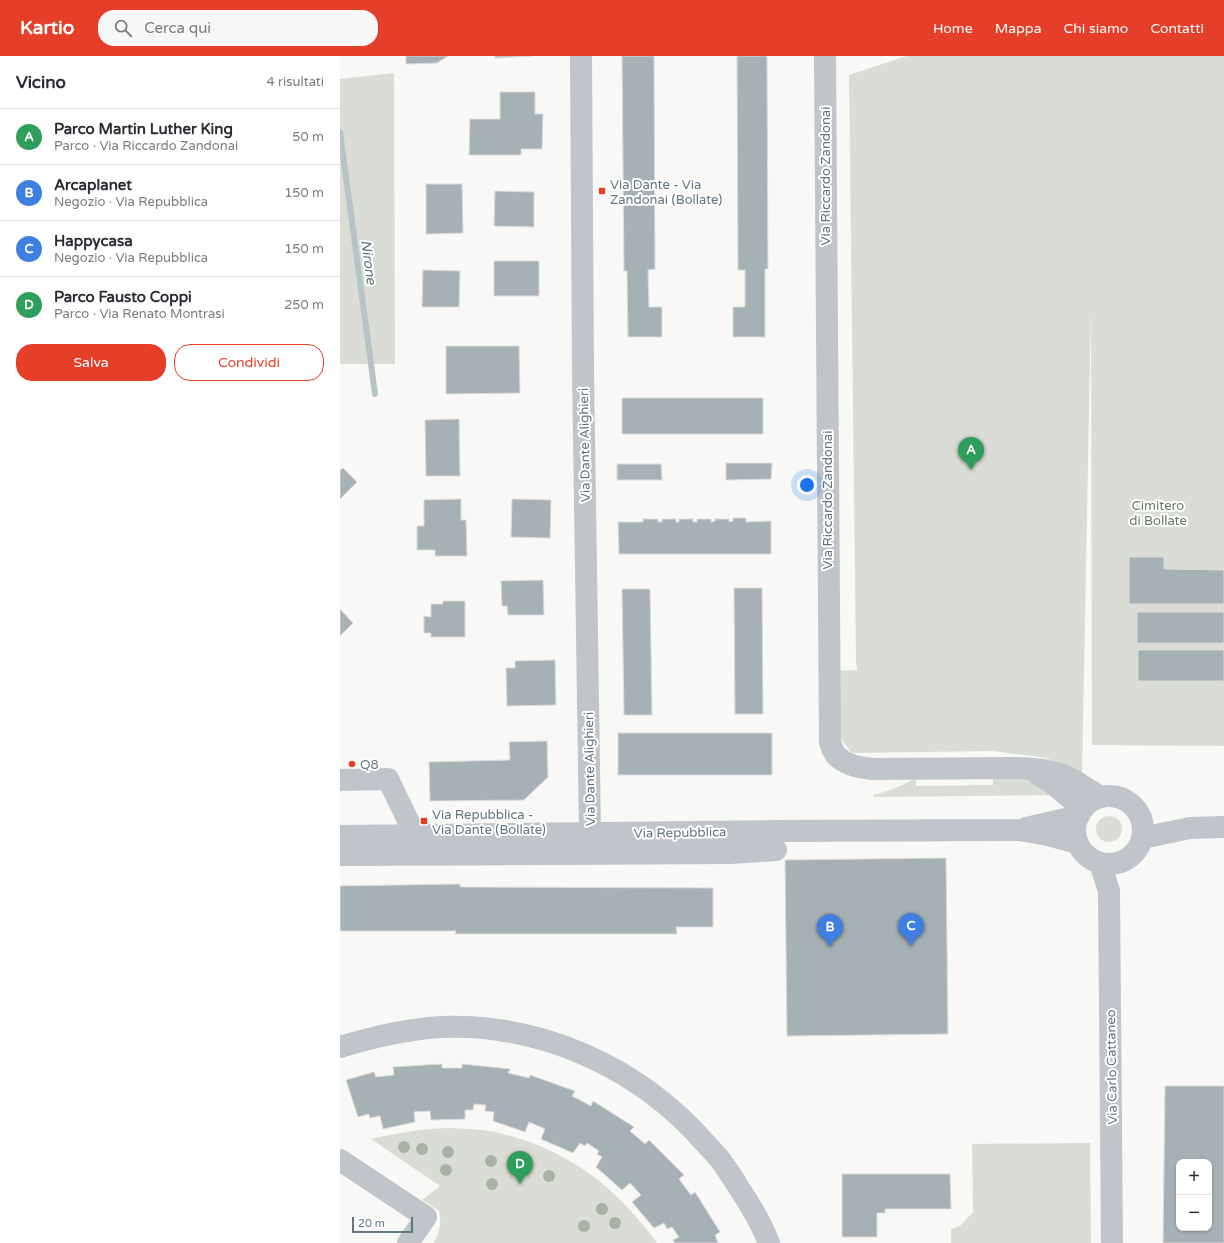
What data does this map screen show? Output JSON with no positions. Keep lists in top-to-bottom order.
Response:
{
  "streets": {
    "street": [
      "Via Riccardo Zandonai",
      "Via Dante Alighieri",
      "Via Repubblica",
      "Via Carlo Cattaneo"
    ]
  },
  "crossings": [
    ["Via Riccardo Zandonai", "Via Repubblica"],
    ["Via Riccardo Zandonai", "Via Carlo Cattaneo"],
    ["Via Dante Alighieri", "Via Repubblica"],
    ["Via Repubblica", "Via Carlo Cattaneo"]
  ],
  "water": ["Nirone"],
  "parks": ["Cimitero di Bollate"],
  "places": {
    "transit": ["Via Dante - Via Zandonai (Bollate)", "Via Repubblica - Via Dante (Bollate)"],
    "other": ["Q8"]
  },
  "scale_bar": "20 m",
  "page": {
    "header": "Kartio",
    "search": "Cerca qui",
    "nav": [
      "Home",
      "Mappa",
      "Chi siamo",
      "Contatti"
    ],
    "heading": ["Vicino", "4 risultati"],
    "list": [
      {
        "mark": "A",
        "name": "Parco Martin Luther King",
        "note": "Parco · Via Riccardo Zandonai",
        "value": "50 m"
      },
      {
        "mark": "B",
        "name": "Arcaplanet",
        "note": "Negozio · Via Repubblica",
        "value": "150 m"
      },
      {
        "mark": "C",
        "name": "Happycasa",
        "note": "Negozio · Via Repubblica",
        "value": "150 m"
      },
      {
        "mark": "D",
        "name": "Parco Fausto Coppi",
        "note": "Parco · Via Renato Montrasi",
        "value": "250 m"
      }
    ],
    "buttons": ["Salva", "Condividi"],
    "pins": [
      "A",
      "C",
      "B",
      "D"
    ],
    "map_buttons": ["+", "−"],
    "scale": "20 m"
  }
}
